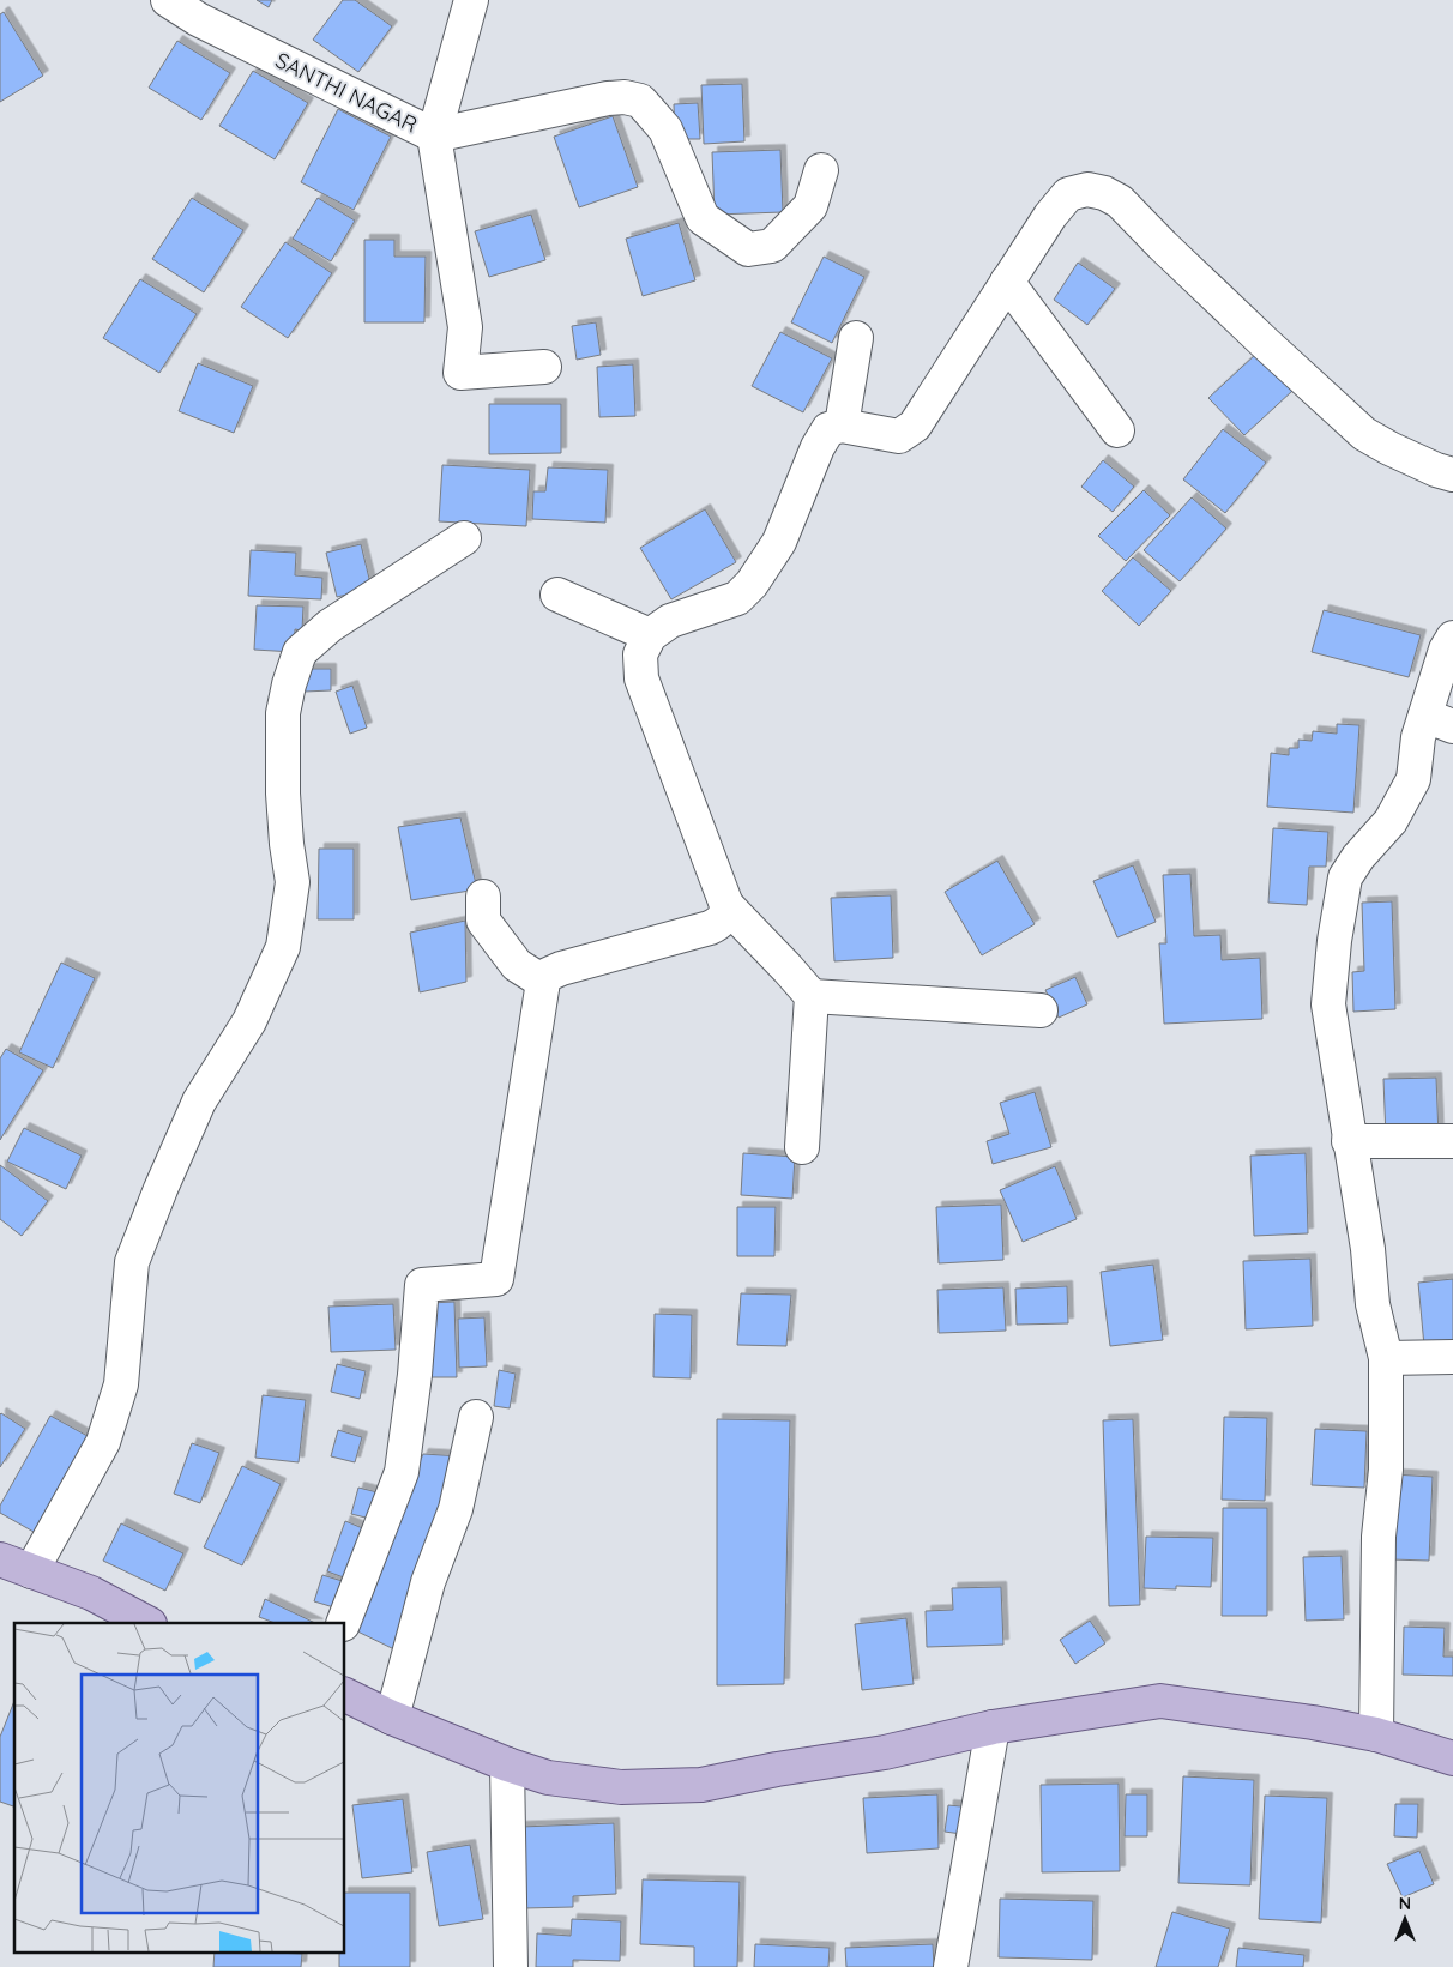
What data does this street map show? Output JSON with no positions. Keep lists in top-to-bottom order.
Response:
{
  "streets": {
    "street": ["SANTHI NAGAR"]
  },
  "north": "top"
}
